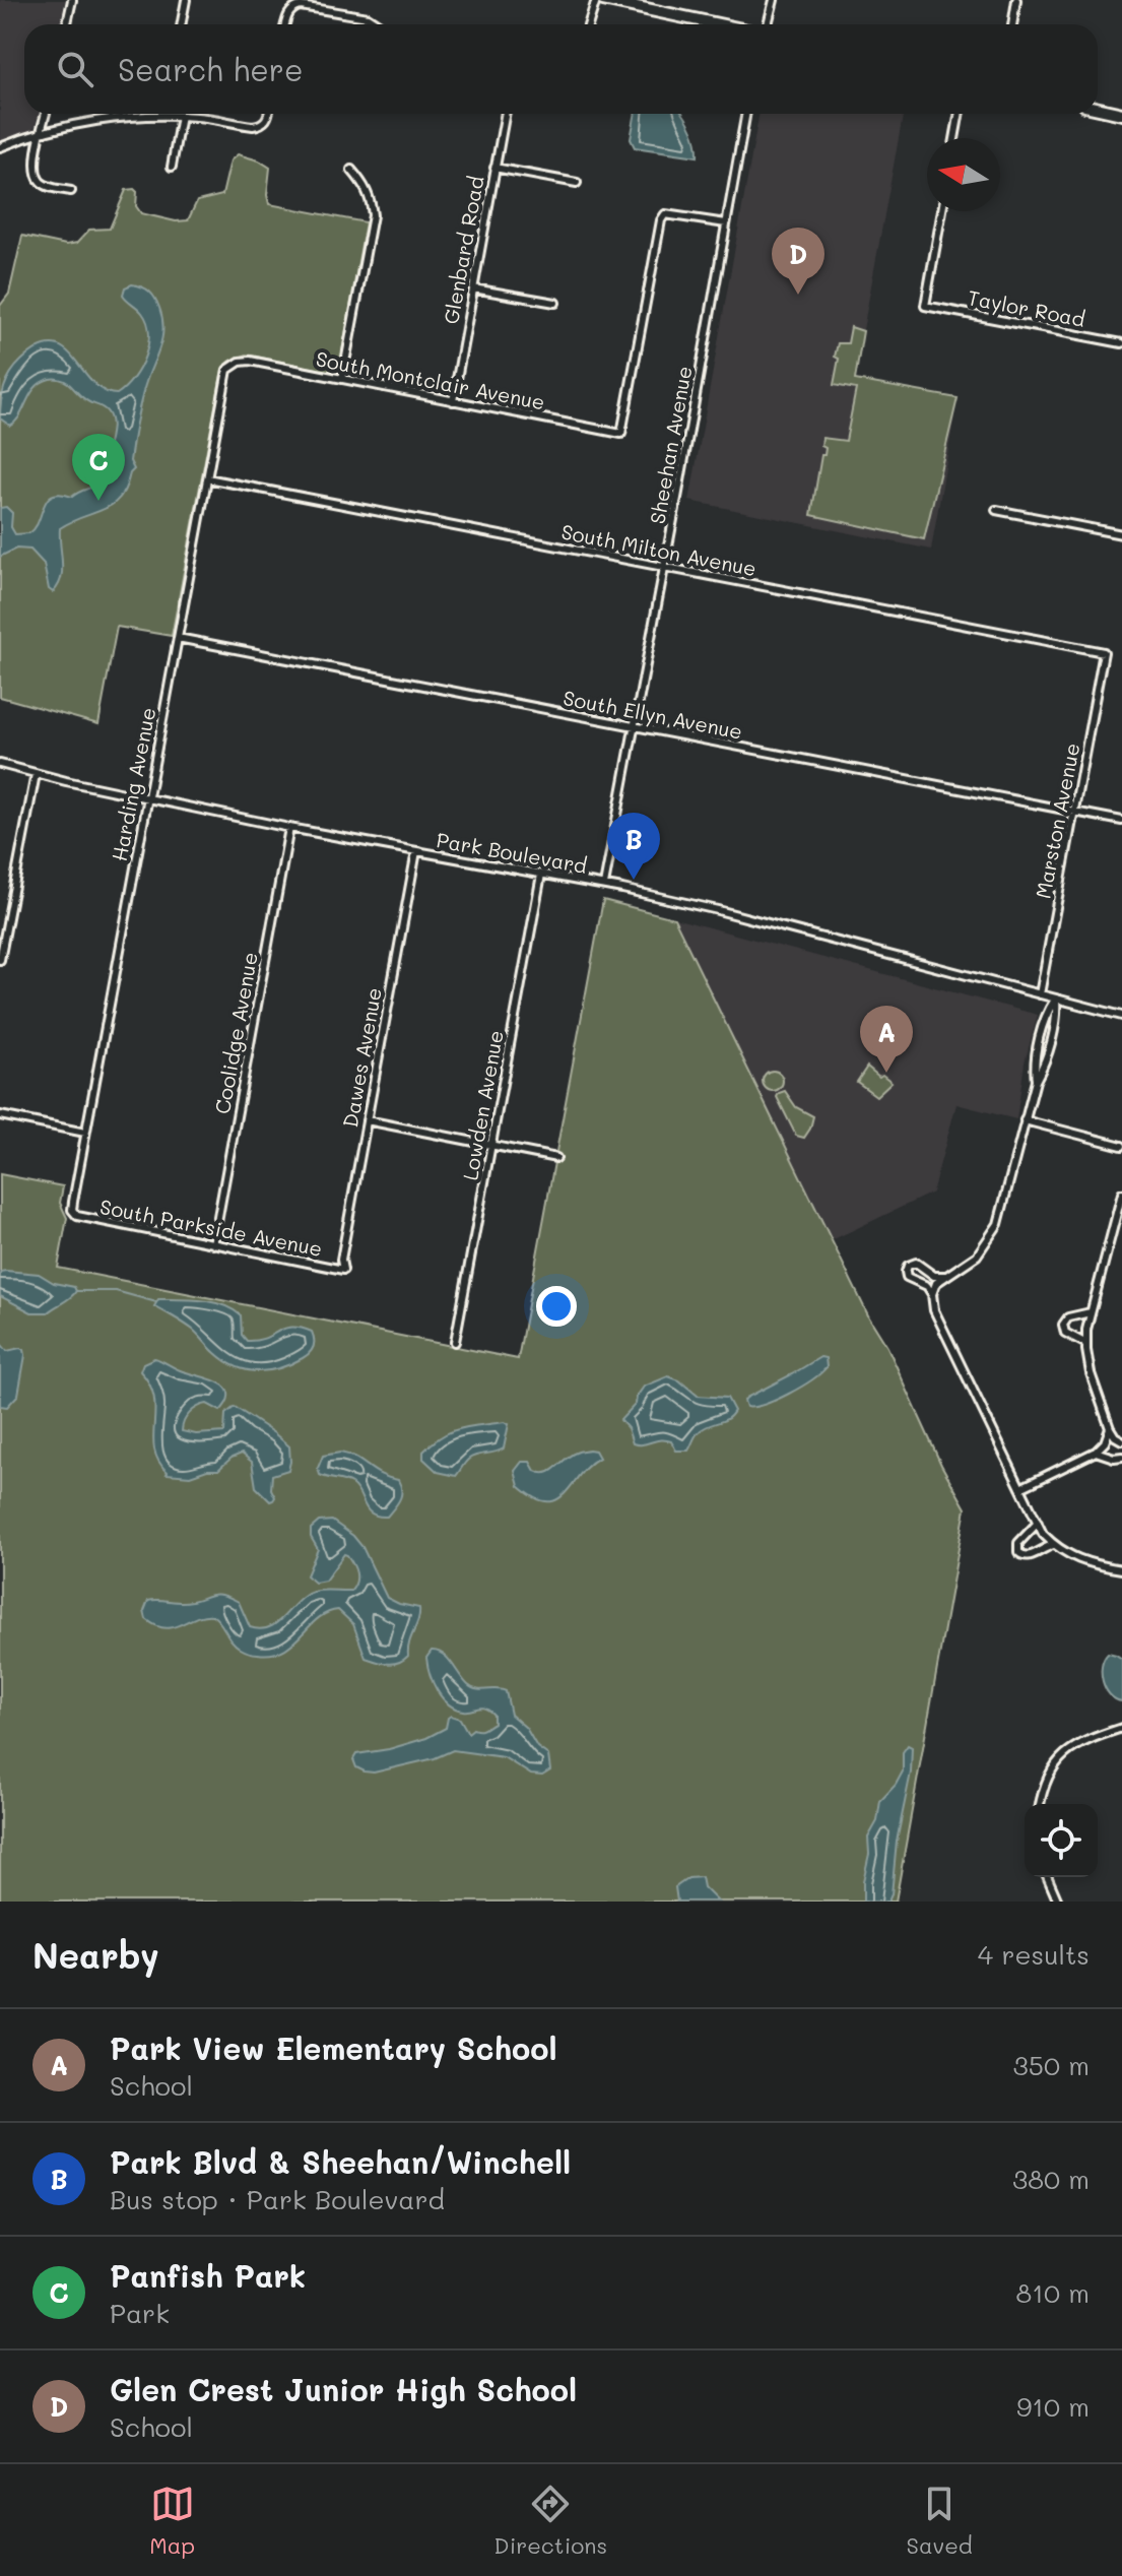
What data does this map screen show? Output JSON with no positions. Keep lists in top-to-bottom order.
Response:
{
  "streets": {
    "street": [
      "Glenbard Road",
      "Taylor Road",
      "South Montclair Avenue",
      "Sheehan Avenue",
      "South Milton Avenue",
      "South Ellyn Avenue",
      "Harding Avenue",
      "Marston Avenue",
      "Park Boulevard",
      "Coolidge Avenue",
      "Dawes Avenue",
      "Lowden Avenue",
      "South Parkside Avenue"
    ]
  },
  "crossings": [
    ["Glenbard Road", "South Montclair Avenue"],
    ["South Montclair Avenue", "Sheehan Avenue"],
    ["South Montclair Avenue", "Harding Avenue"],
    ["Sheehan Avenue", "South Milton Avenue"],
    ["Sheehan Avenue", "South Ellyn Avenue"],
    ["Sheehan Avenue", "Park Boulevard"],
    ["South Milton Avenue", "Harding Avenue"],
    ["South Milton Avenue", "Marston Avenue"],
    ["South Ellyn Avenue", "Harding Avenue"],
    ["South Ellyn Avenue", "Marston Avenue"],
    ["Harding Avenue", "Park Boulevard"],
    ["Harding Avenue", "South Parkside Avenue"],
    ["Marston Avenue", "Park Boulevard"],
    ["Park Boulevard", "Coolidge Avenue"],
    ["Park Boulevard", "Dawes Avenue"],
    ["Park Boulevard", "Lowden Avenue"],
    ["Coolidge Avenue", "South Parkside Avenue"],
    ["Dawes Avenue", "South Parkside Avenue"]
  ],
  "north": "left",
  "page": {
    "search": "Search here",
    "pins": [
      "D",
      "C",
      "B",
      "A"
    ],
    "heading": ["Nearby", "4 results"],
    "list": [
      {
        "mark": "A",
        "name": "Park View Elementary School",
        "note": "School",
        "value": "350 m"
      },
      {
        "mark": "B",
        "name": "Park Blvd & Sheehan/Winchell",
        "note": "Bus stop · Park Boulevard",
        "value": "380 m"
      },
      {
        "mark": "C",
        "name": "Panfish Park",
        "note": "Park",
        "value": "810 m"
      },
      {
        "mark": "D",
        "name": "Glen Crest Junior High School",
        "note": "School",
        "value": "910 m"
      }
    ],
    "nav": ["Map", "Directions", "Saved"]
  }
}
